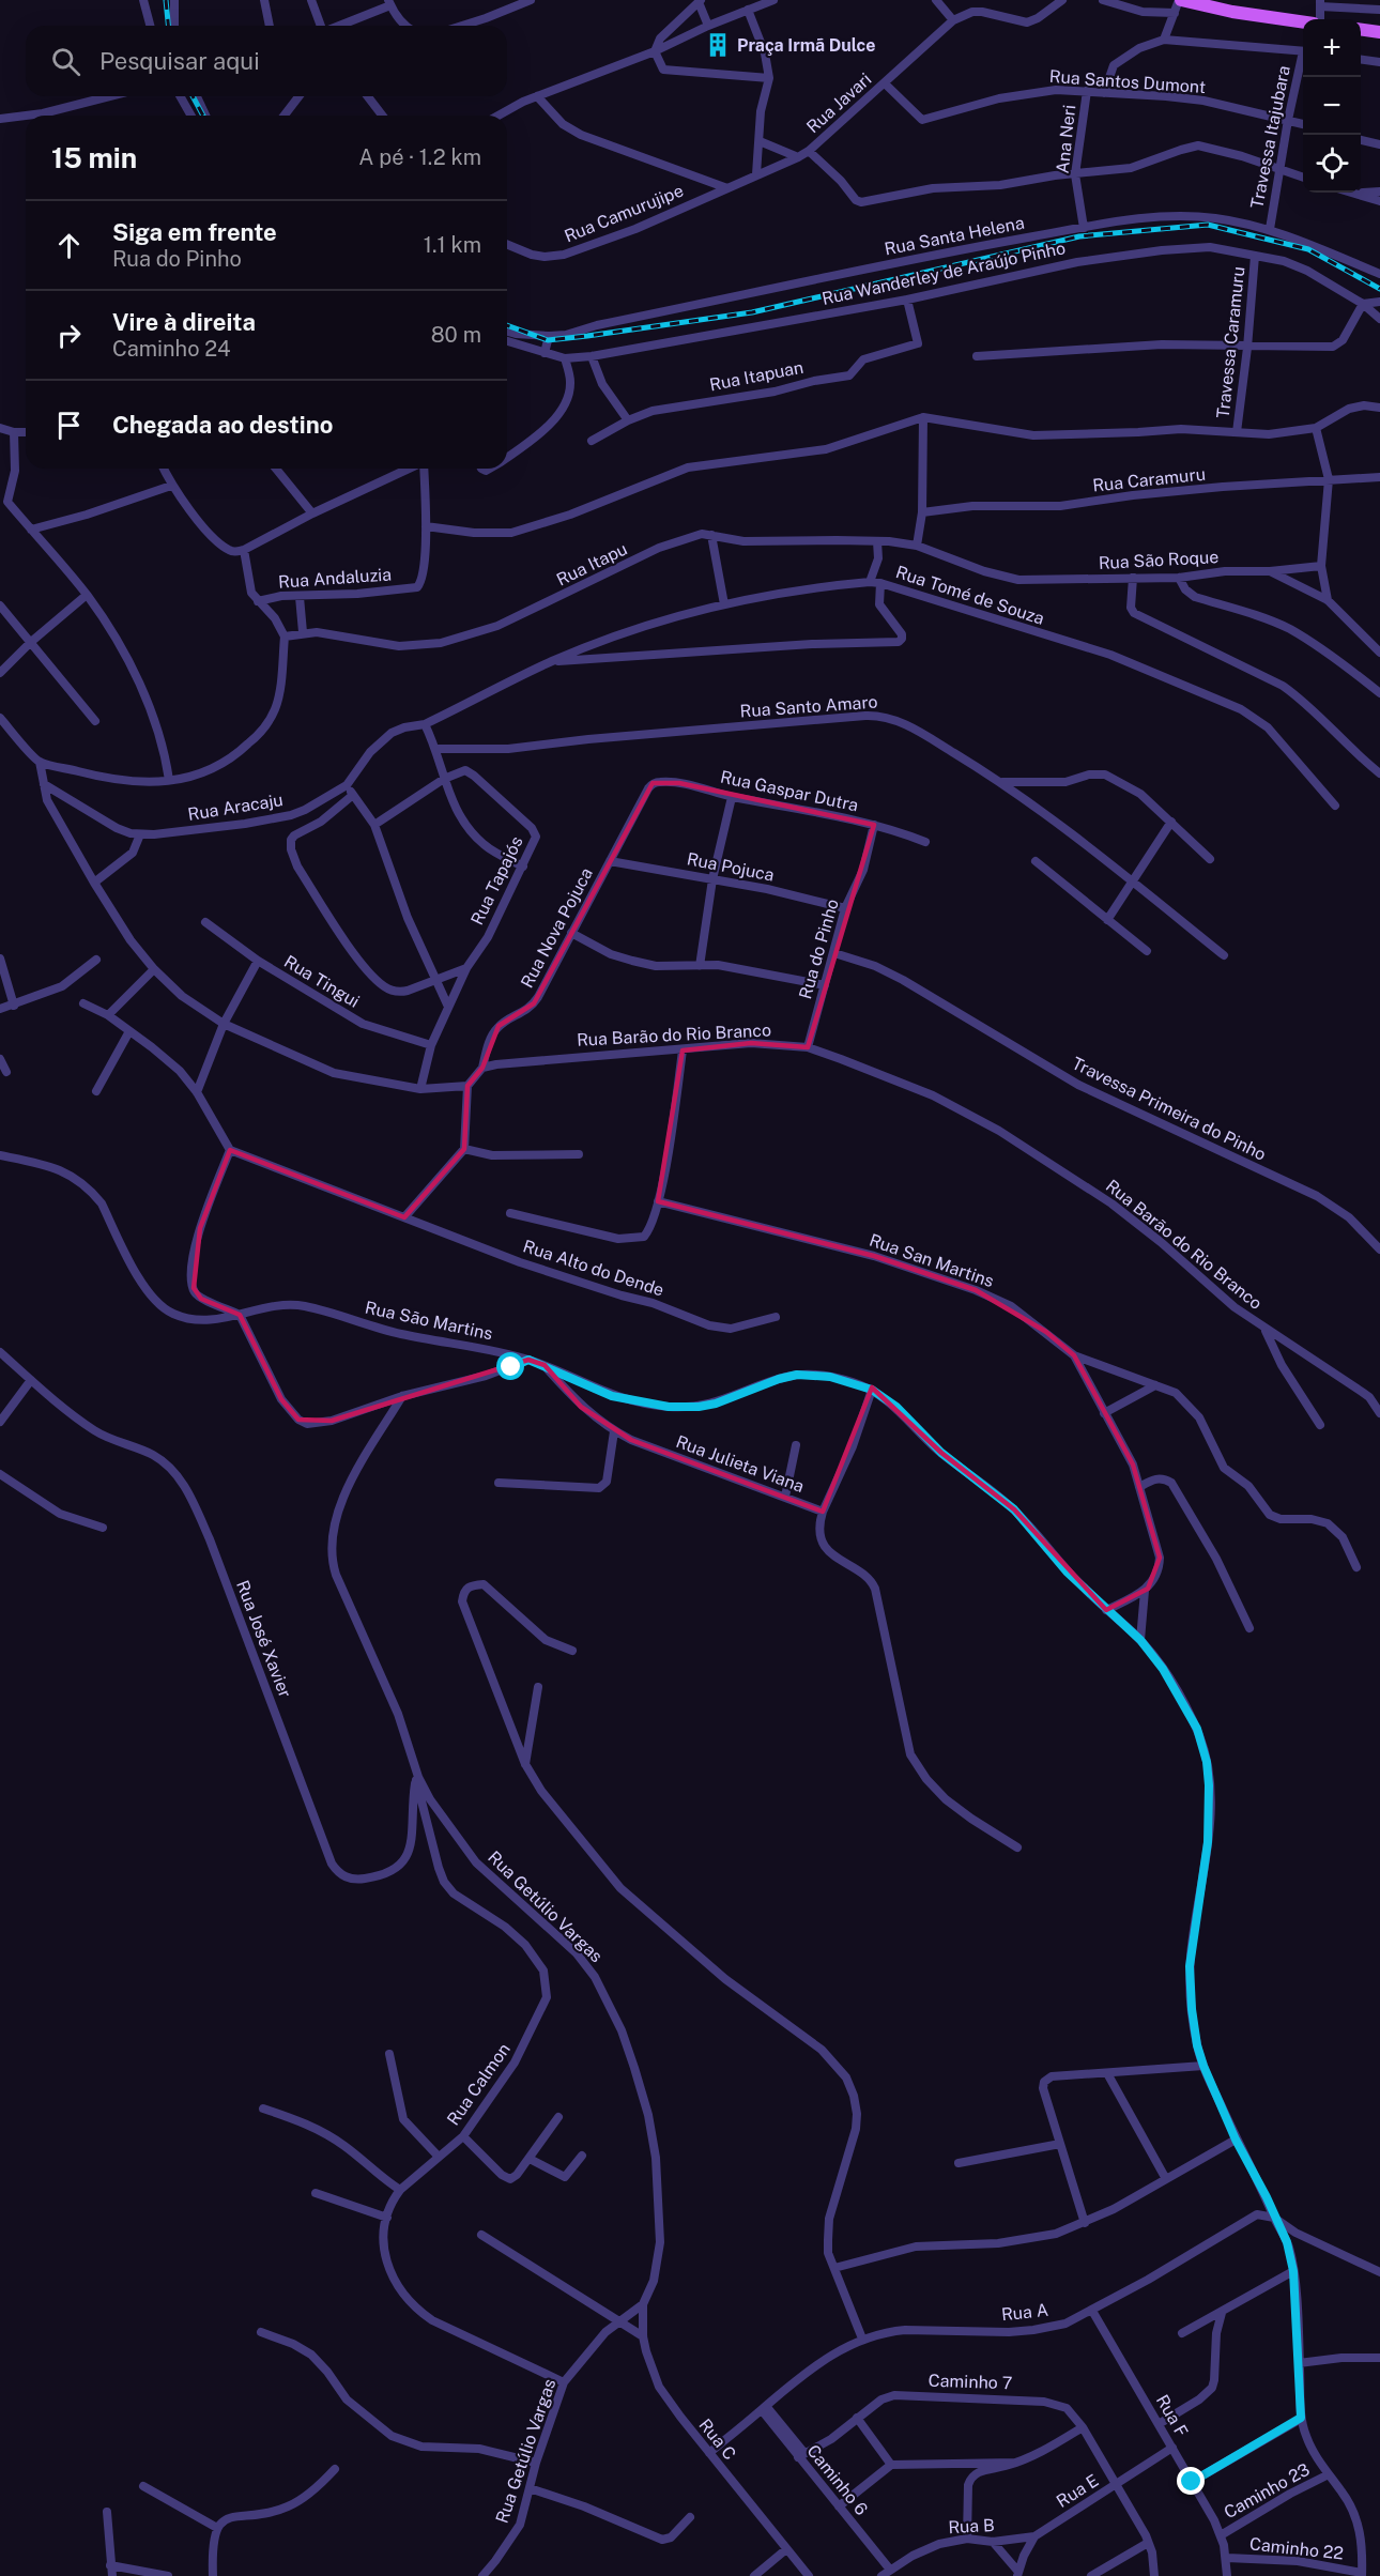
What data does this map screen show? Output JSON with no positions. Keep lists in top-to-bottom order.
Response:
{
  "streets": {
    "street": [
      "Rua Santos Dumont",
      "Rua Javari",
      "Travessa Itajubara",
      "Ana Neri",
      "Rua Camurujipe",
      "Rua Santa Helena",
      "Rua Wanderley de Araújo Pinho",
      "Travessa Caramuru",
      "Rua Itapuan",
      "Rua Caramuru",
      "Rua São Roque",
      "Rua Itapu",
      "Rua Andaluzia",
      "Rua Tomé de Souza",
      "Rua Santo Amaro",
      "Rua Gaspar Dutra",
      "Rua Aracaju",
      "Rua Pojuca",
      "Rua Tapajós",
      "Rua Nova Pojuca",
      "Rua do Pinho",
      "Rua Tingui",
      "Rua Barão do Rio Branco",
      "Travessa Primeira do Pinho",
      "Rua San Martins",
      "Rua Alto do Dende",
      "Rua São Martins",
      "Rua Julieta Viana",
      "Rua José Xavier",
      "Rua Getúlio Vargas",
      "Rua Calmon",
      "Rua A",
      "Caminho 7",
      "Rua F",
      "Rua C",
      "Caminho 6",
      "Rua E",
      "Caminho 23",
      "Rua B",
      "Caminho 22"
    ]
  },
  "crossings": [
    ["Rua Santos Dumont", "Rua Javari"],
    ["Rua Santos Dumont", "Travessa Itajubara"],
    ["Rua Santos Dumont", "Ana Neri"],
    ["Rua Javari", "Rua Camurujipe"],
    ["Travessa Itajubara", "Rua Santa Helena"],
    ["Ana Neri", "Rua Santa Helena"],
    ["Rua Wanderley de Araújo Pinho", "Travessa Caramuru"],
    ["Rua Wanderley de Araújo Pinho", "Rua Itapuan"],
    ["Rua São Roque", "Rua Itapu"],
    ["Rua Tomé de Souza", "Rua Aracaju"],
    ["Rua Gaspar Dutra", "Rua Nova Pojuca"],
    ["Rua Gaspar Dutra", "Rua do Pinho"],
    ["Rua Pojuca", "Rua Nova Pojuca"],
    ["Rua Pojuca", "Rua do Pinho"],
    ["Rua Tapajós", "Rua Tingui"],
    ["Rua Nova Pojuca", "Rua Barão do Rio Branco"],
    ["Rua do Pinho", "Rua Barão do Rio Branco"],
    ["Rua do Pinho", "Travessa Primeira do Pinho"],
    ["Rua José Xavier", "Rua Calmon"],
    ["Rua Getúlio Vargas", "Rua Calmon"],
    ["Rua Getúlio Vargas", "Rua C"],
    ["Rua A", "Rua F"],
    ["Rua A", "Rua C"],
    ["Rua A", "Caminho 6"],
    ["Caminho 7", "Caminho 6"],
    ["Caminho 7", "Rua E"],
    ["Rua F", "Rua E"],
    ["Rua F", "Caminho 23"],
    ["Rua F", "Caminho 22"],
    ["Caminho 6", "Rua B"],
    ["Rua E", "Rua B"]
  ],
  "places": {
    "building": ["Praça Irmã Dulce"]
  },
  "page": {
    "map_buttons": ["+", "−"],
    "search": "Pesquisar aqui",
    "heading": ["15 min", "A pé · 1.2 km"],
    "list": [
      ["Siga em frente", "Rua do Pinho", "1.1 km"],
      ["Vire à direita", "Caminho 24", "80 m"],
      "Chegada ao destino"
    ]
  }
}
